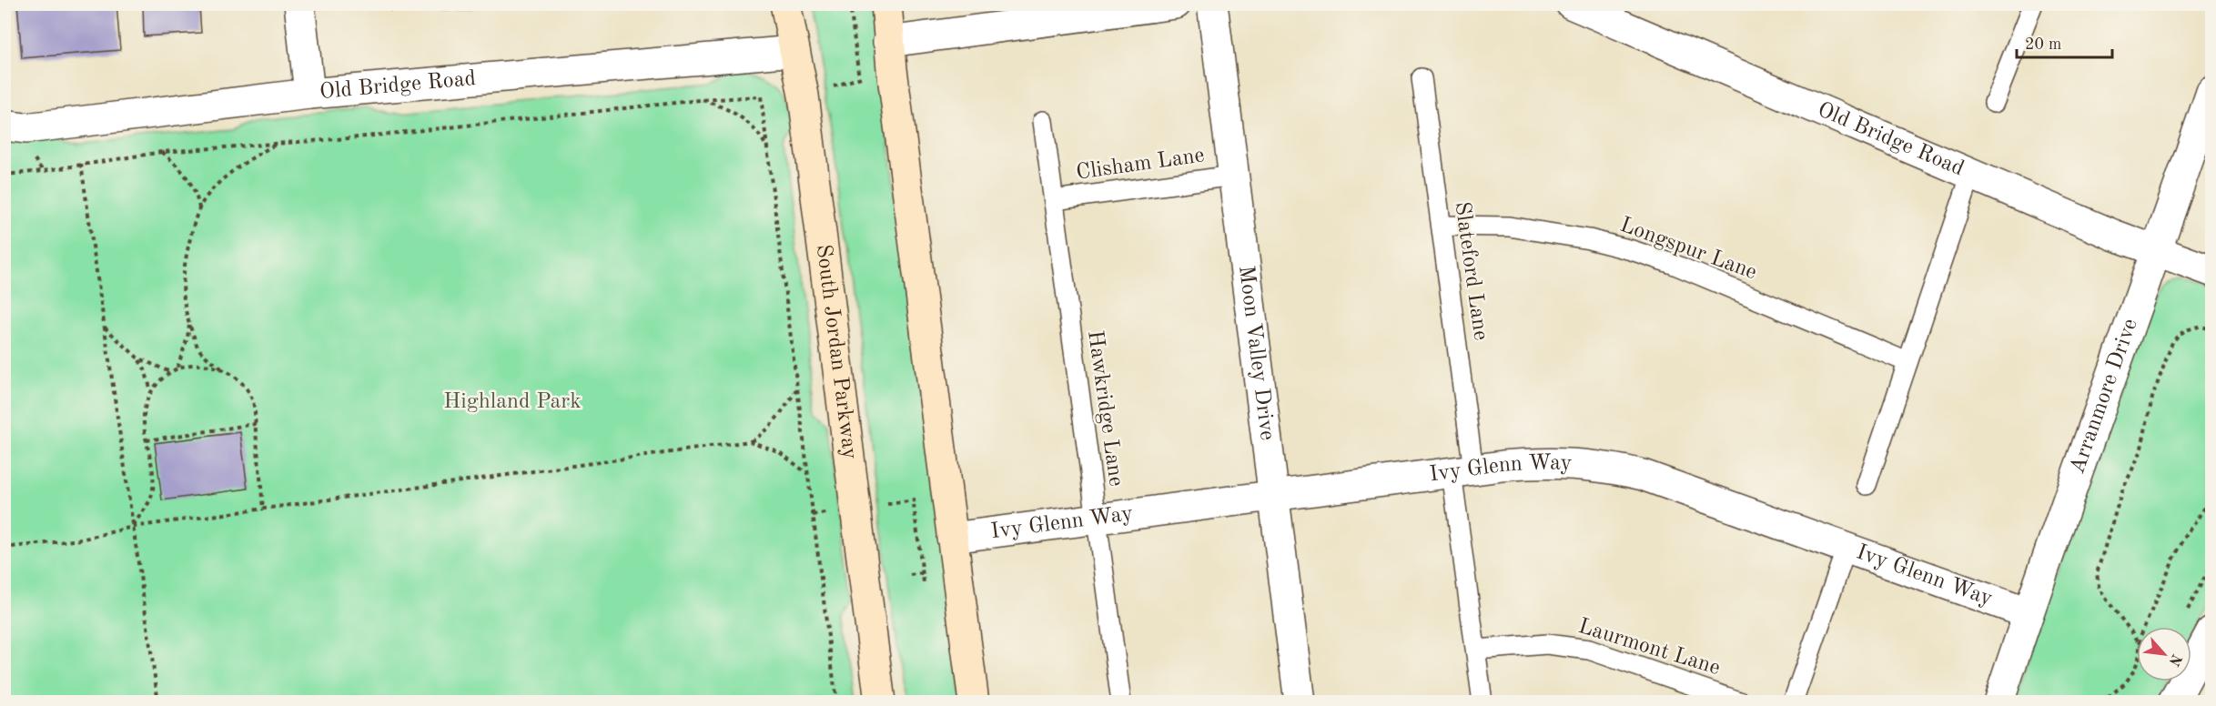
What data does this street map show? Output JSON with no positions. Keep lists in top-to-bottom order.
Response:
{
  "streets": {
    "street": [
      "Old Bridge Road",
      "South Jordan Parkway",
      "Moon Valley Drive",
      "Arranmore Drive",
      "Ivy Glenn Way"
    ],
    "lane": [
      "Clisham Lane",
      "Longspur Lane",
      "Slateford Lane",
      "Hawkridge Lane",
      "Laurmont Lane"
    ]
  },
  "crossings": [
    ["Old Bridge Road", "South Jordan Parkway"],
    ["Old Bridge Road", "Arranmore Drive"],
    ["Clisham Lane", "Moon Valley Drive"],
    ["Clisham Lane", "Hawkridge Lane"],
    ["Longspur Lane", "Slateford Lane"],
    ["Slateford Lane", "Ivy Glenn Way"],
    ["Slateford Lane", "Laurmont Lane"],
    ["Moon Valley Drive", "Ivy Glenn Way"],
    ["Arranmore Drive", "Ivy Glenn Way"],
    ["Hawkridge Lane", "Ivy Glenn Way"]
  ],
  "parks": ["Highland Park"],
  "scale_bar": "20 m",
  "north": "bottom right"
}
